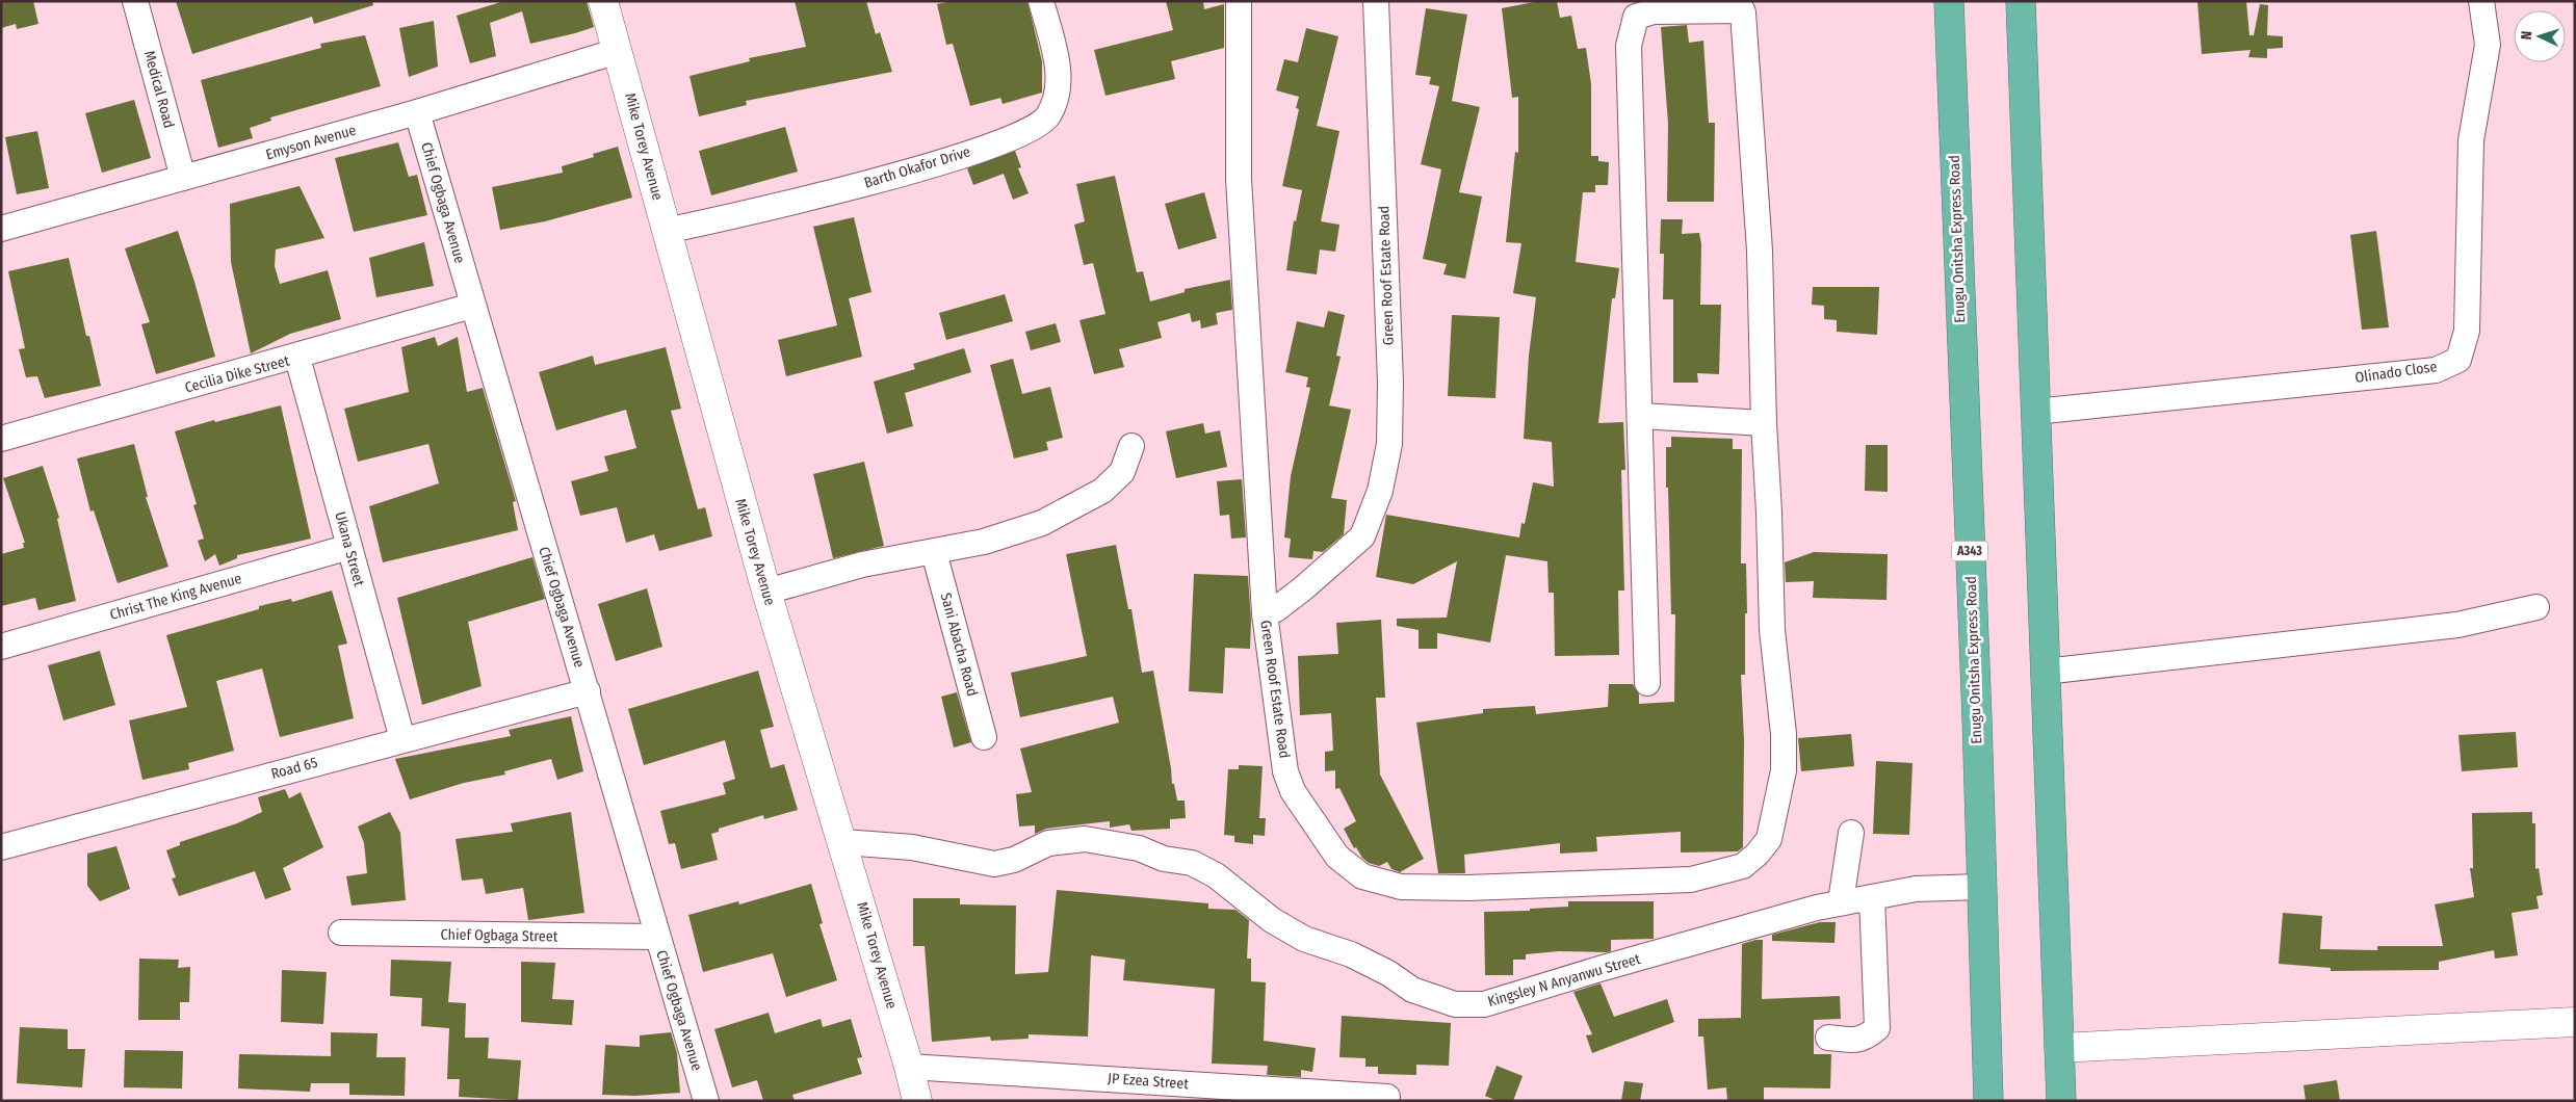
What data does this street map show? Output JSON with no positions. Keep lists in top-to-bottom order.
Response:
{
  "streets": {
    "highway": ["Enugu Onitsha Express Road", "A343"],
    "main road": ["Mike Torey Avenue"],
    "street": [
      "Medical Road",
      "Emyson Avenue",
      "Barth Okafor Drive",
      "Chief Ogbaga Avenue",
      "Green Roof Estate Road",
      "Olinado Close",
      "Cecilia Dike Street",
      "Ukana Street",
      "Christ The King Avenue",
      "Sani Abacha Road",
      "Road 65",
      "Chief Ogbaga Street",
      "Kingsley N Anyanwu Street",
      "JP Ezea Street"
    ]
  },
  "crossings": [
    ["Medical Road", "Emyson Avenue"],
    ["Emyson Avenue", "Mike Torey Avenue"],
    ["Emyson Avenue", "Chief Ogbaga Avenue"],
    ["Mike Torey Avenue", "Barth Okafor Drive"],
    ["Mike Torey Avenue", "Kingsley N Anyanwu Street"],
    ["Mike Torey Avenue", "JP Ezea Street"],
    ["Chief Ogbaga Avenue", "Cecilia Dike Street"],
    ["Chief Ogbaga Avenue", "Road 65"],
    ["Chief Ogbaga Avenue", "Chief Ogbaga Street"],
    ["Enugu Onitsha Express Road", "Kingsley N Anyanwu Street"],
    ["Cecilia Dike Street", "Ukana Street"],
    ["Ukana Street", "Christ The King Avenue"],
    ["Ukana Street", "Road 65"]
  ],
  "north": "left"
}
